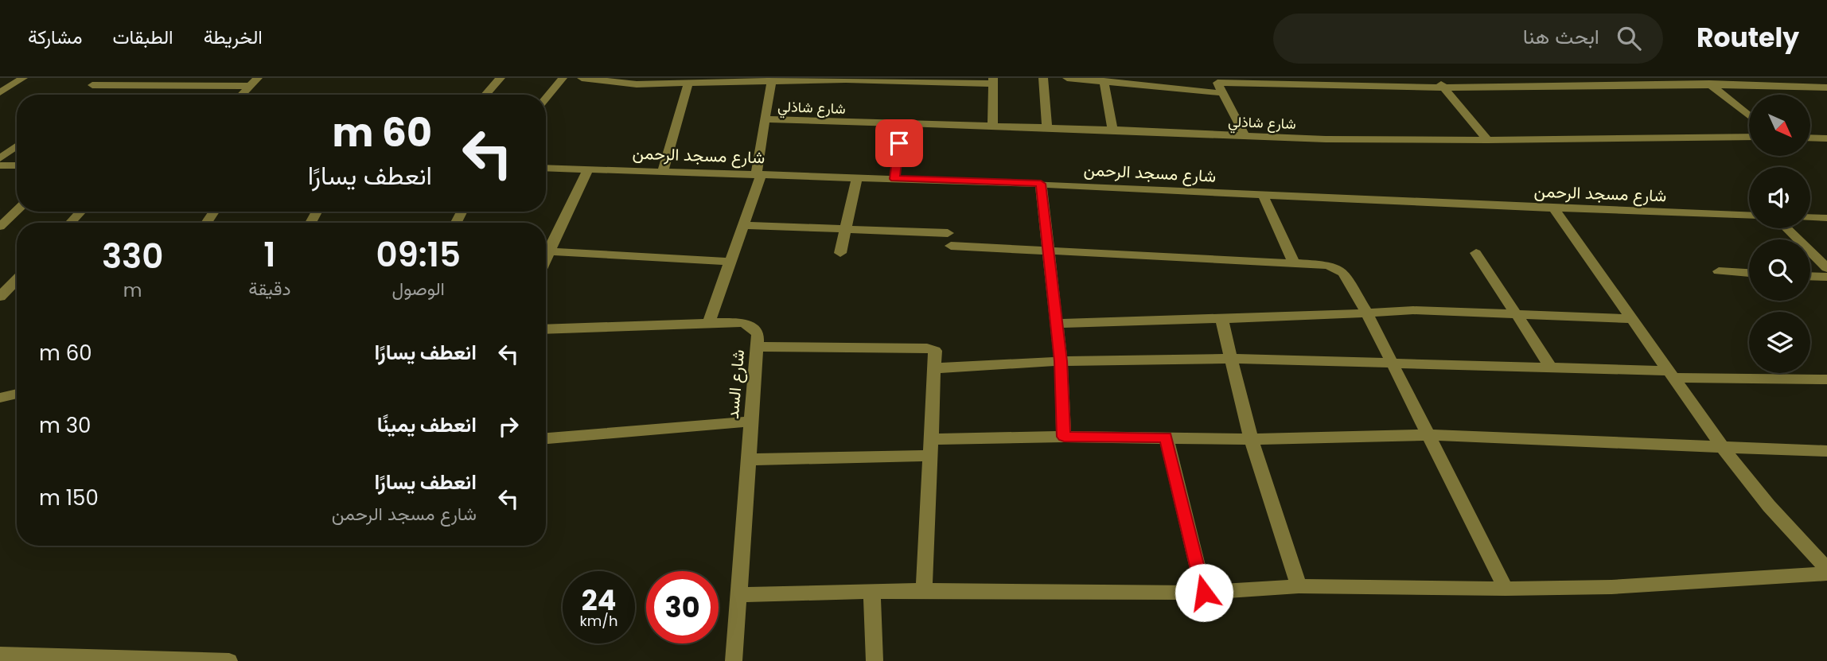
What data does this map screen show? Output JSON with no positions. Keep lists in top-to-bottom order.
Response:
{
  "streets": {
    "street": ["شارع شاذلي", "شارع مسجد الرحمن", "شارع السد"]
  },
  "north": "bottom right",
  "page": {
    "header": "Routely",
    "search": "ابحث هنا",
    "nav": ["الخريطة", "الطبقات", "مشاركة"],
    "turn": ["60 m", "انعطف يسارًا"],
    "eta": [
      "09:15",
      "الوصول",
      "1",
      "دقيقة",
      "330",
      "m"
    ],
    "list": [
      {
        "name": "انعطف يسارًا",
        "value": "60 m"
      },
      {
        "name": "انعطف يمينًا",
        "value": "30 m"
      },
      {
        "name": "انعطف يسارًا",
        "note": "شارع مسجد الرحمن",
        "value": "150 m"
      }
    ],
    "speed": "24 km/h",
    "limit": "30"
  }
}
